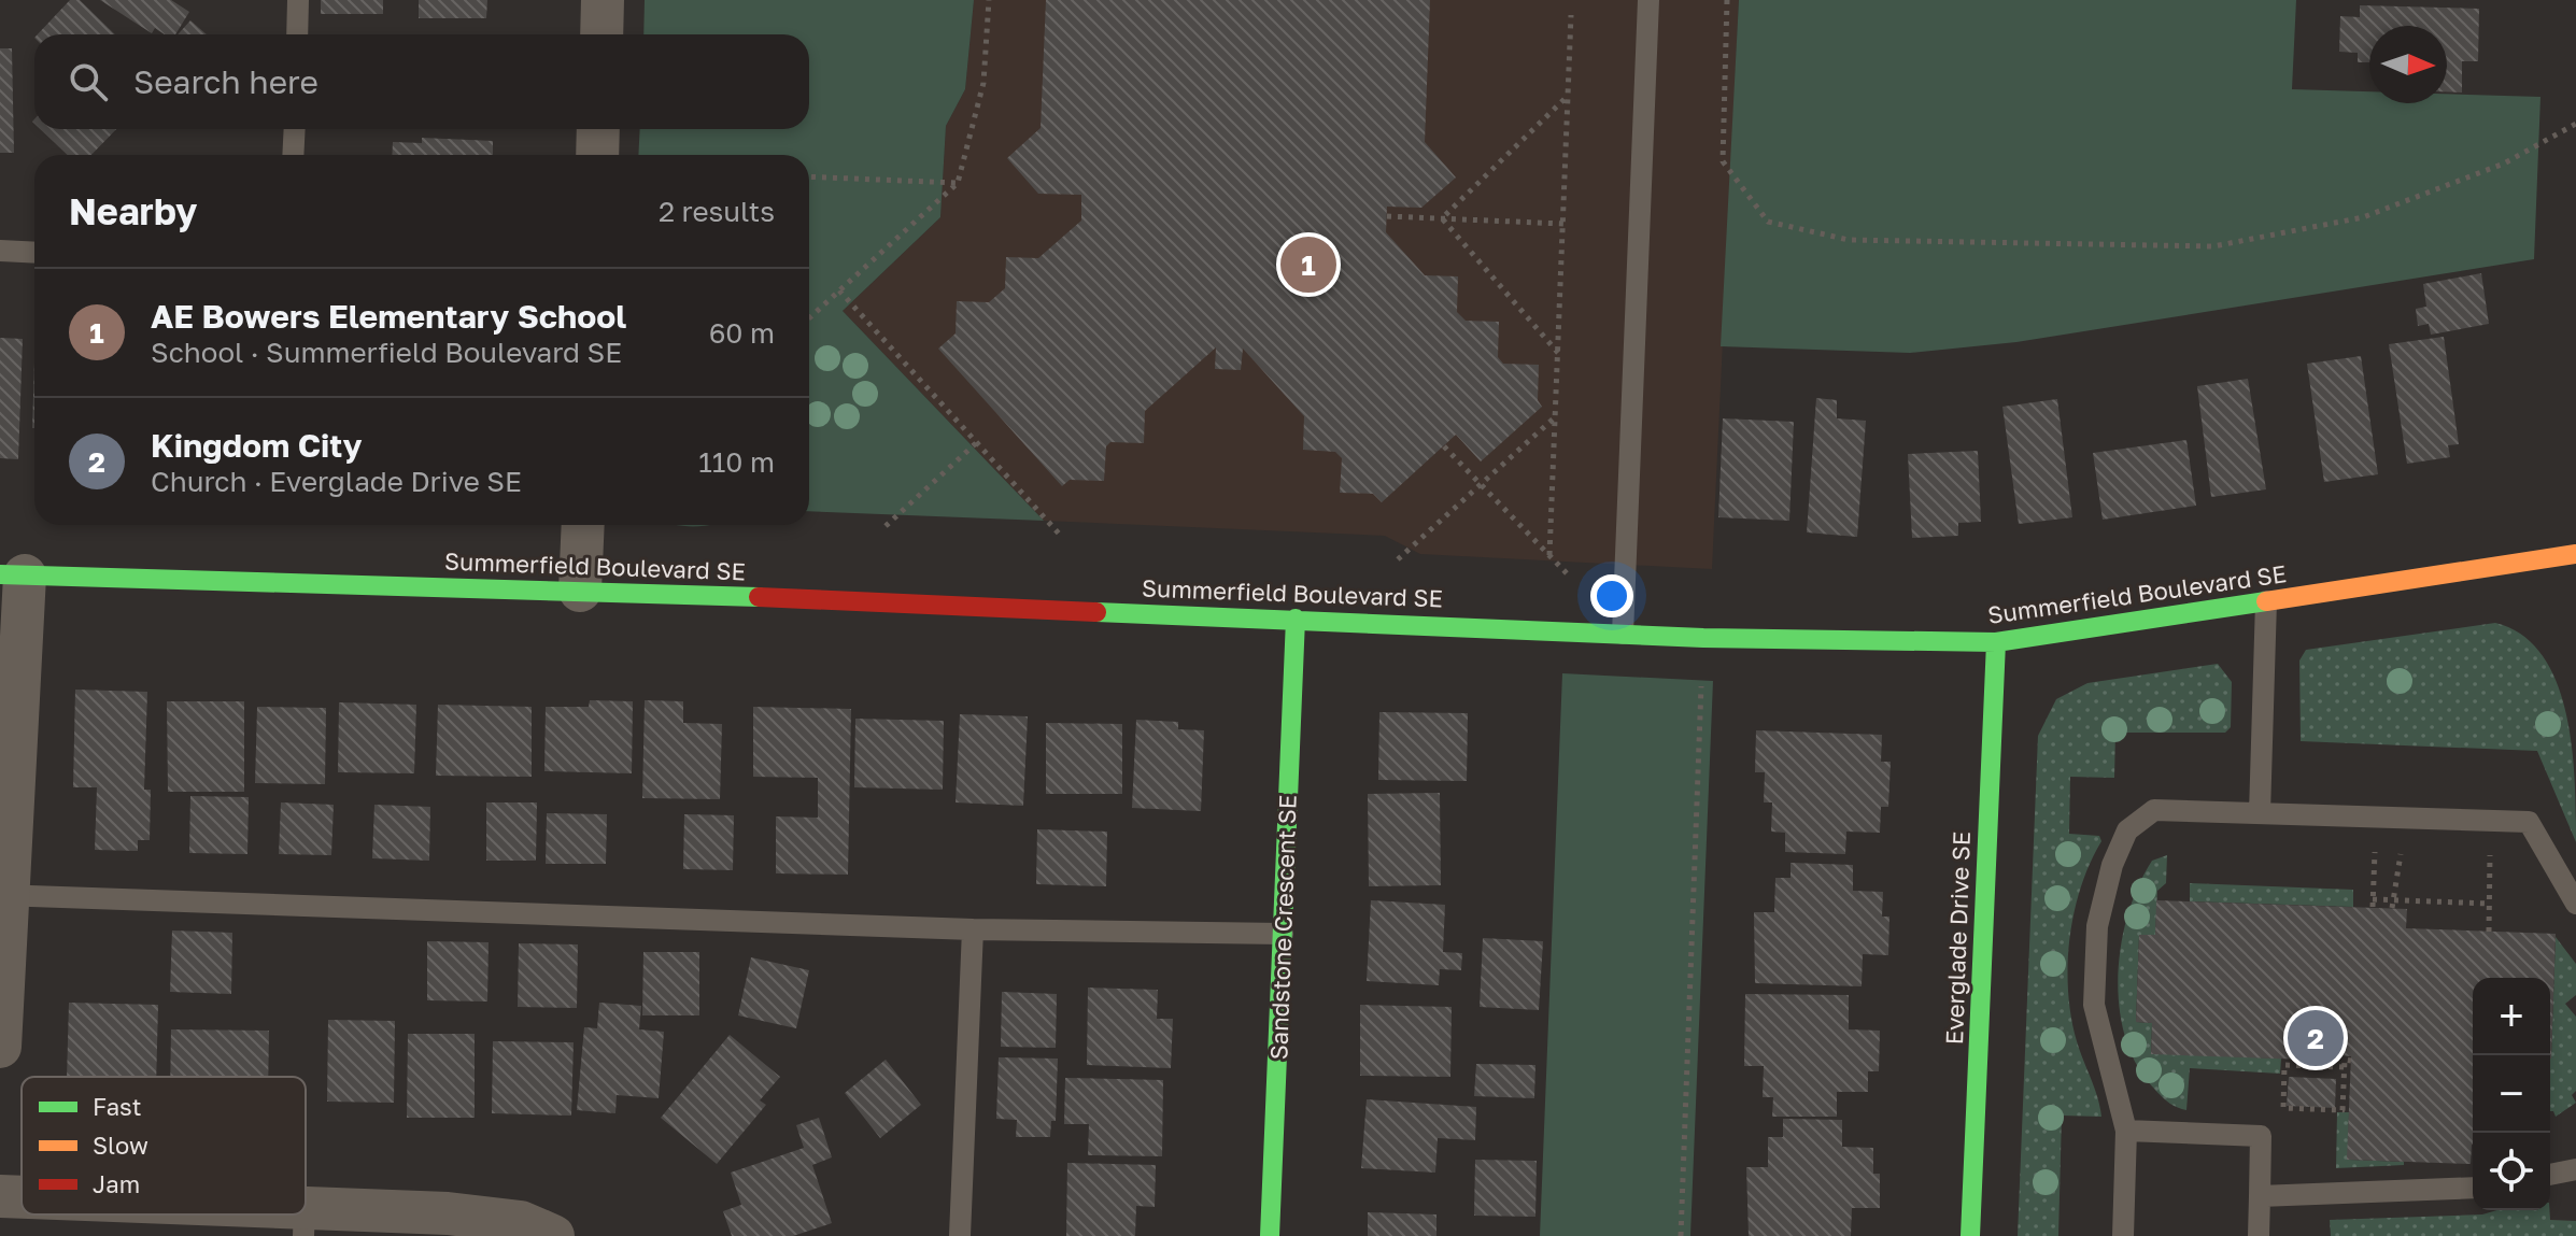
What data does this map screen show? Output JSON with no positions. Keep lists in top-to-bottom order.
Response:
{
  "streets": {
    "street": ["Summerfield Boulevard SE", "Sandstone Crescent SE", "Everglade Drive SE"]
  },
  "crossings": [
    ["Summerfield Boulevard SE", "Sandstone Crescent SE"],
    ["Summerfield Boulevard SE", "Everglade Drive SE"]
  ],
  "legend": ["Fast", "Slow", "Jam"],
  "north": "right",
  "page": {
    "search": "Search here",
    "heading": ["Nearby", "2 results"],
    "pins": ["1", "2"],
    "list": [
      {
        "mark": "1",
        "name": "AE Bowers Elementary School",
        "note": "School · Summerfield Boulevard SE",
        "value": "60 m"
      },
      {
        "mark": "2",
        "name": "Kingdom City",
        "note": "Church · Everglade Drive SE",
        "value": "110 m"
      }
    ],
    "map_buttons": ["+", "−"]
  }
}
